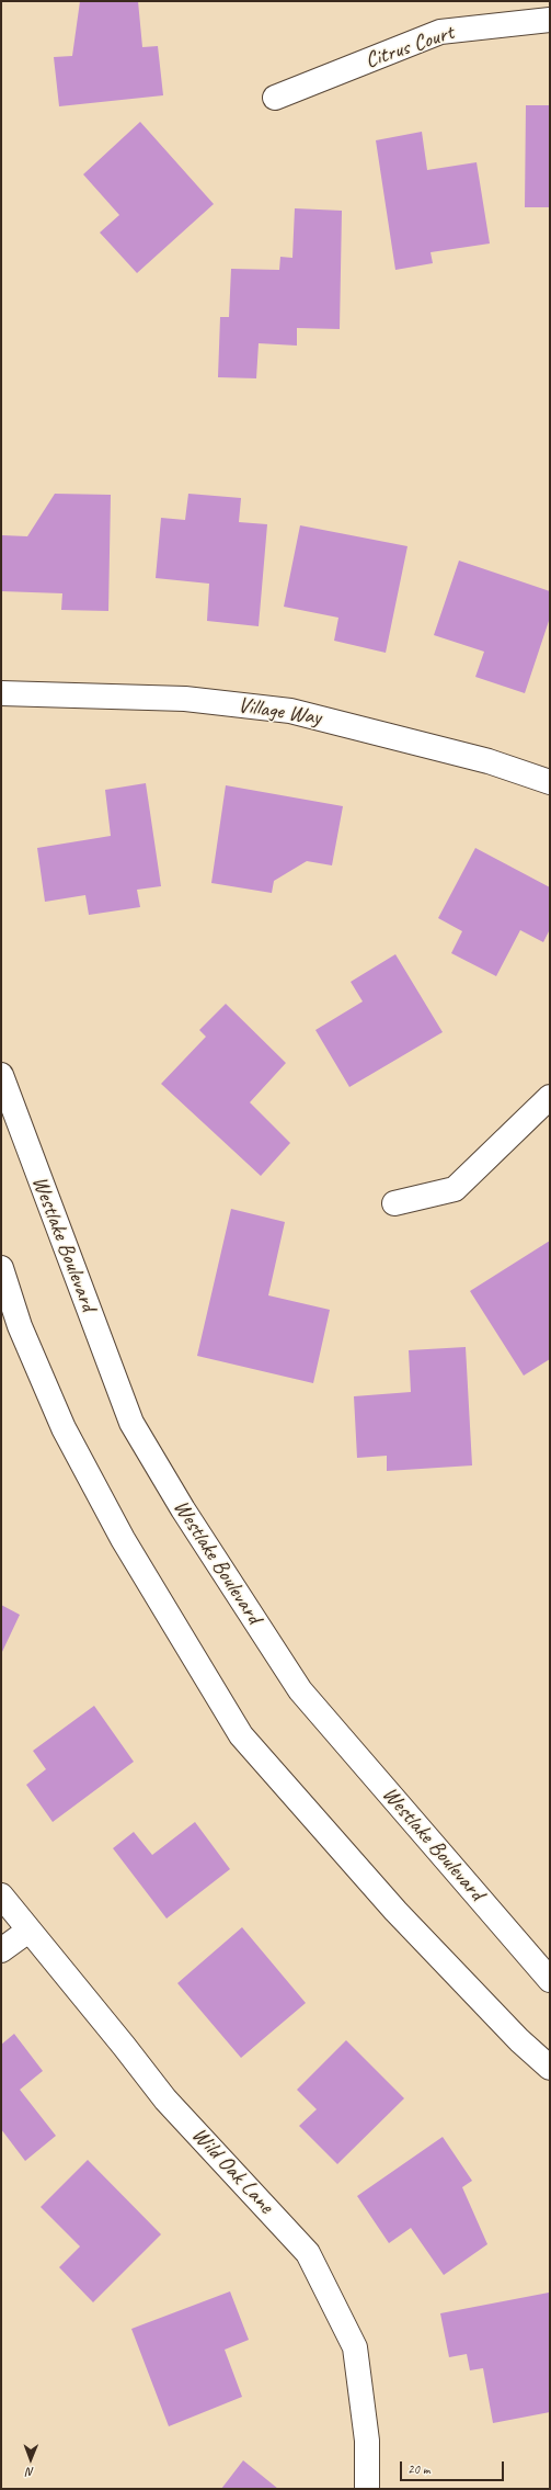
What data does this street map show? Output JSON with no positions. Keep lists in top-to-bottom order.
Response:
{
  "streets": {
    "street": [
      "Citrus Court",
      "Village Way",
      "Westlake Boulevard",
      "Wild Oak Lane"
    ]
  },
  "scale_bar": "20 m",
  "north": "bottom"
}
